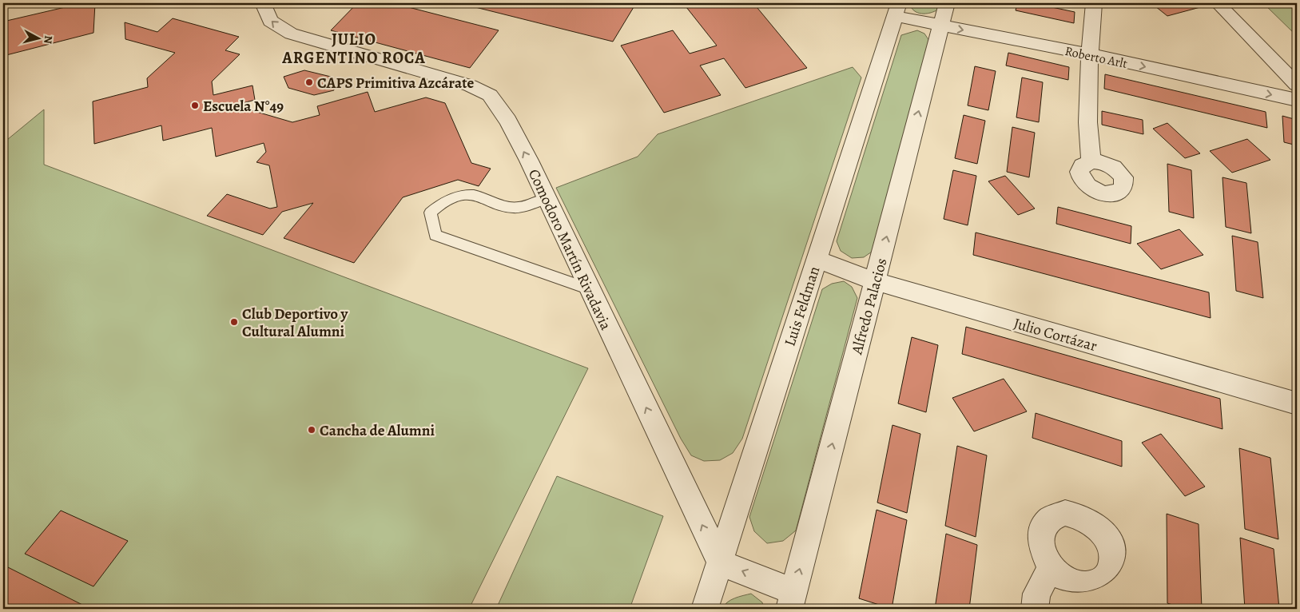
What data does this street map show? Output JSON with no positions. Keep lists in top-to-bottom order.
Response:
{
  "streets": {
    "street": [
      "Roberto Arlt",
      "Comodoro Martín Rivadavia",
      "Luis Feldman",
      "Alfredo Palacios",
      "Julio Cortázar"
    ]
  },
  "crossings": [
    ["Roberto Arlt", "Luis Feldman"],
    ["Roberto Arlt", "Alfredo Palacios"],
    ["Comodoro Martín Rivadavia", "Luis Feldman"],
    ["Luis Feldman", "Julio Cortázar"],
    ["Alfredo Palacios", "Julio Cortázar"]
  ],
  "one_way": ["Roberto Arlt", "Comodoro Martín Rivadavia", "Alfredo Palacios"],
  "districts": ["JULIO ARGENTINO ROCA"],
  "places": [
    "CAPS Primitiva Azcárate",
    "Escuela N°49",
    "Club Deportivo y Cultural Alumni",
    "Cancha de Alumni"
  ],
  "north": "right"
}
